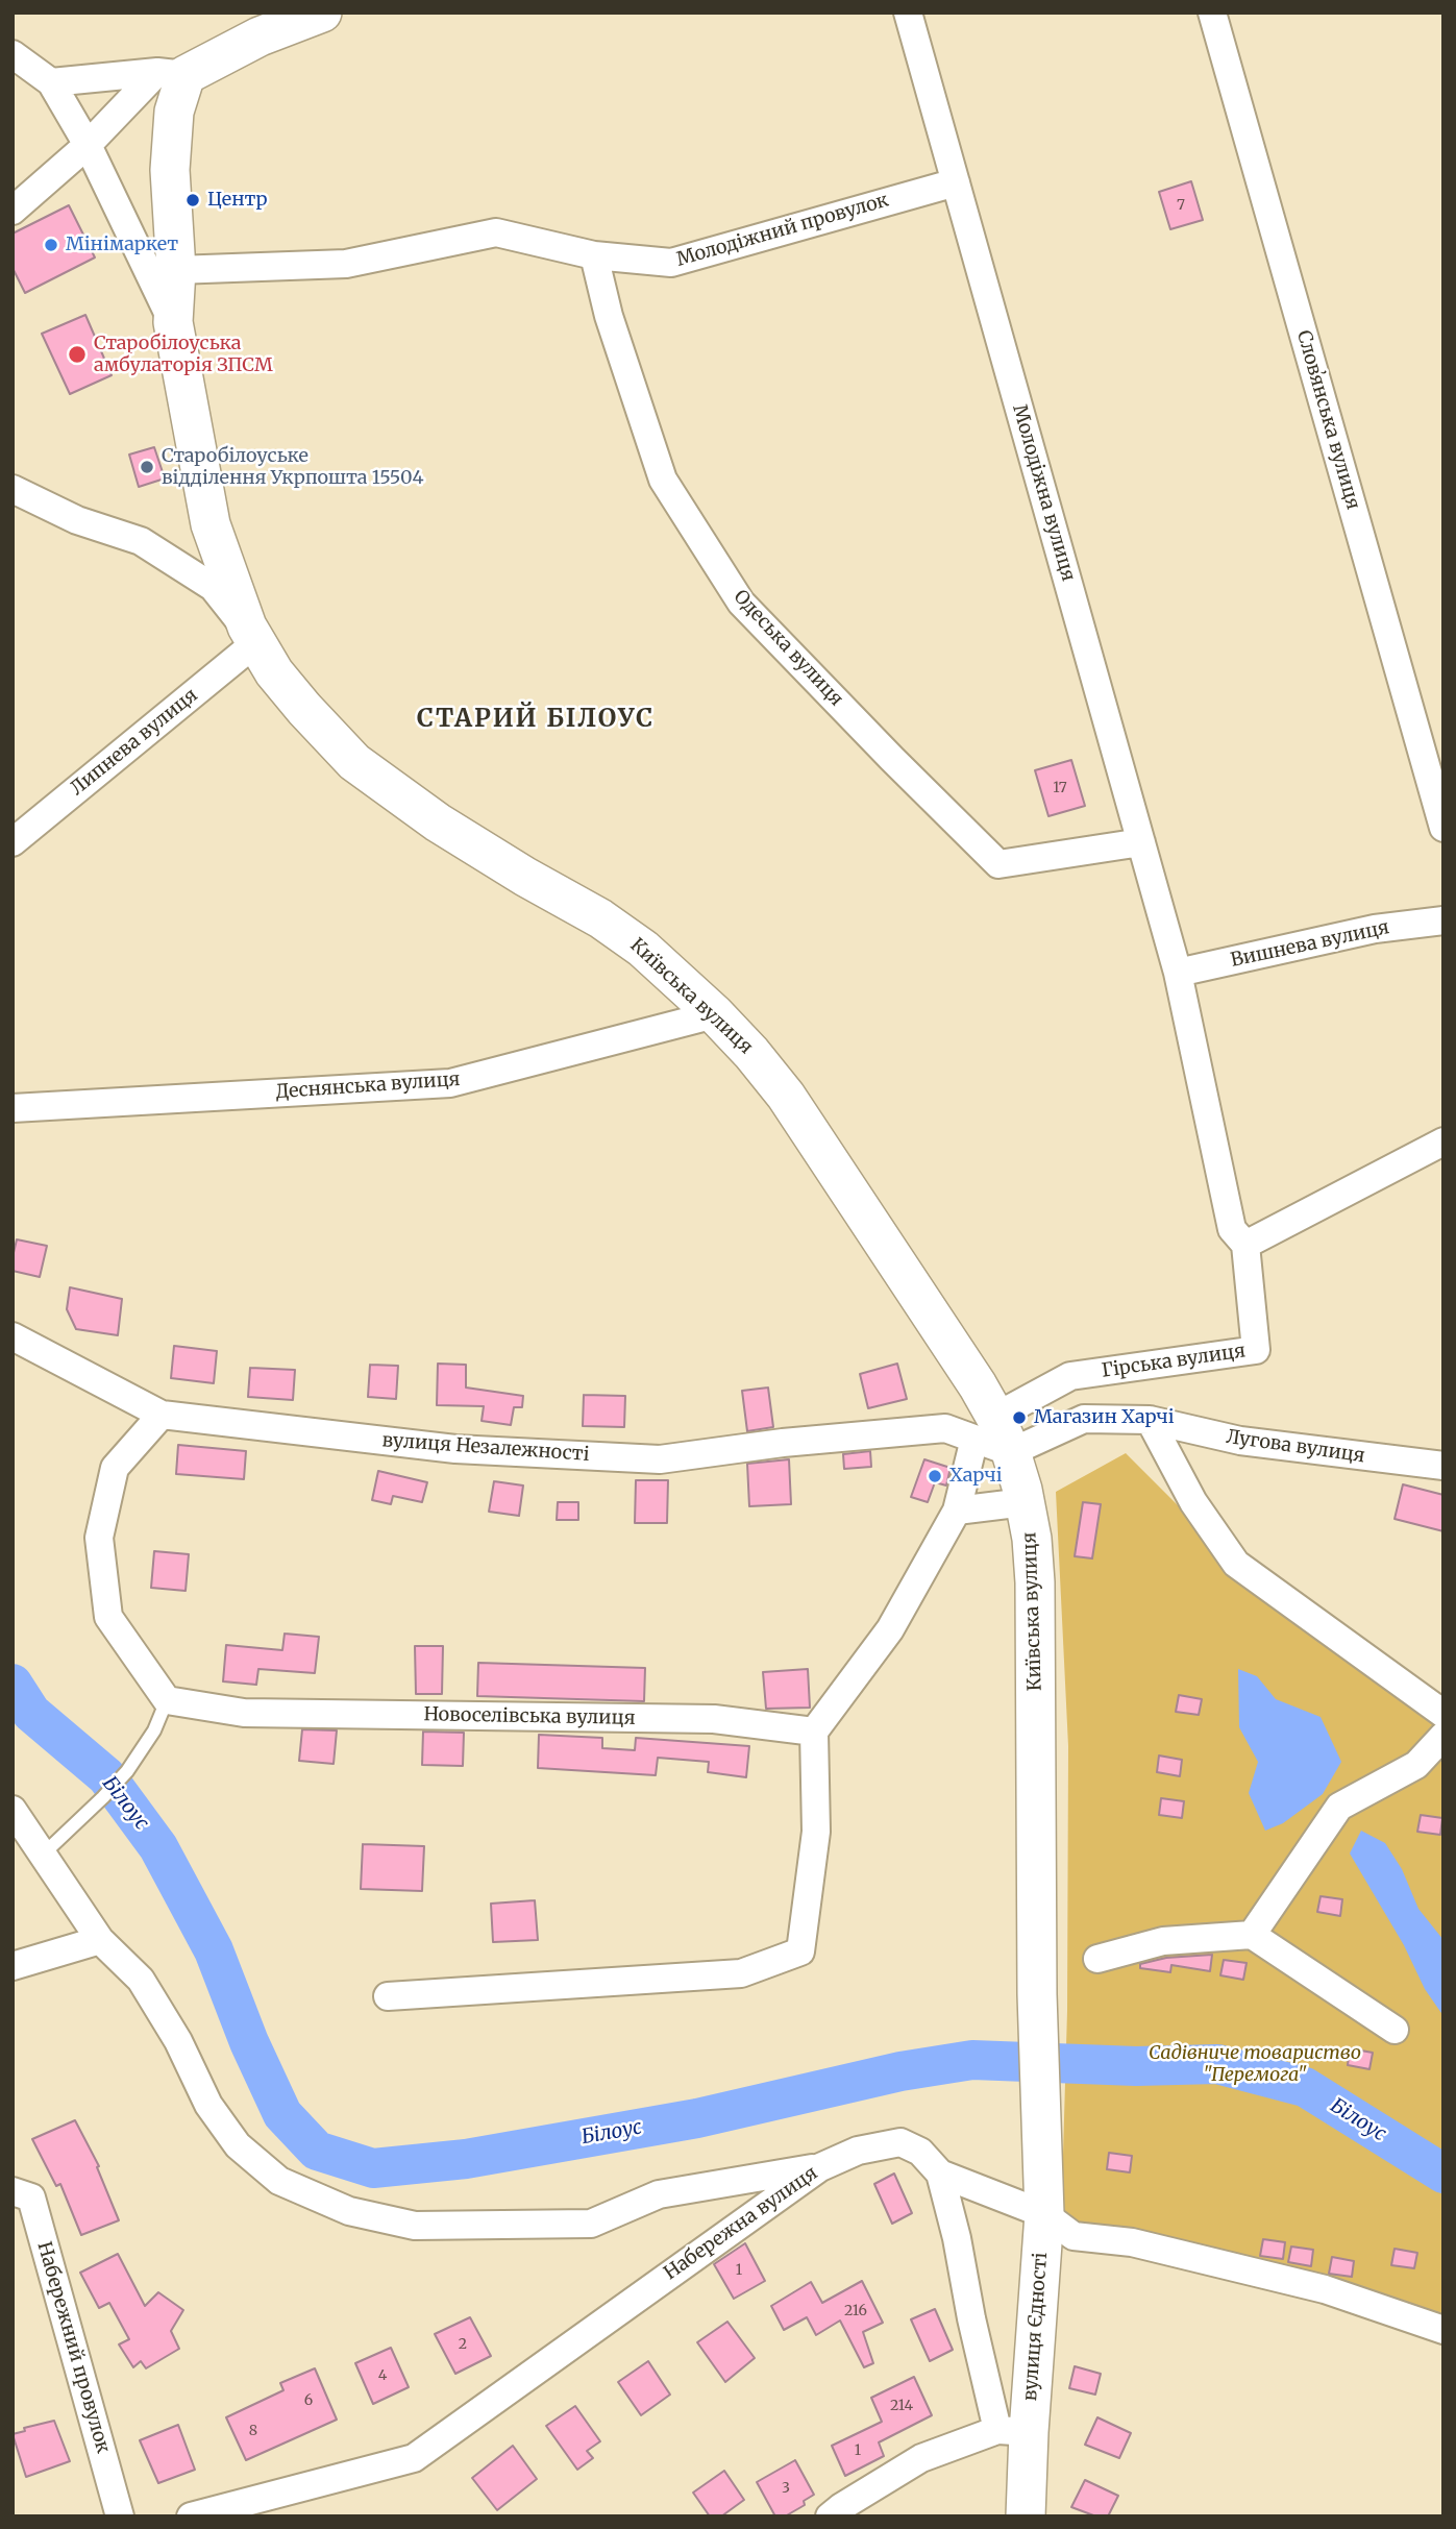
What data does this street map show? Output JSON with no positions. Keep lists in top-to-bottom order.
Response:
{
  "streets": {
    "main road": ["Київська вулиця", "вулиця Єдності"],
    "street": [
      "Молодіжний провулок",
      "Словʼянська вулиця",
      "Молодіжна вулиця",
      "Одеська вулиця",
      "Липнева вулиця",
      "Вишнева вулиця",
      "Деснянська вулиця",
      "Гірська вулиця",
      "Лугова вулиця",
      "вулиця Незалежності",
      "Новоселівська вулиця",
      "Набережна вулиця",
      "Набережний провулок"
    ]
  },
  "crossings": [
    ["Молодіжний провулок", "Молодіжна вулиця"],
    ["Молодіжний провулок", "Одеська вулиця"],
    ["Молодіжний провулок", "Київська вулиця"],
    ["Молодіжна вулиця", "Одеська вулиця"],
    ["Молодіжна вулиця", "Вишнева вулиця"],
    ["Молодіжна вулиця", "Гірська вулиця"],
    ["Липнева вулиця", "Київська вулиця"],
    ["Київська вулиця", "Деснянська вулиця"],
    ["Київська вулиця", "Гірська вулиця"],
    ["Київська вулиця", "Лугова вулиця"],
    ["Київська вулиця", "вулиця Незалежності"],
    ["Київська вулиця", "вулиця Єдності"],
    ["Гірська вулиця", "вулиця Незалежності"],
    ["Набережна вулиця", "вулиця Єдності"]
  ],
  "districts": ["СТАРИЙ БІЛОУС"],
  "water": ["Білоус"],
  "parks": ["Садівниче товариство \"Перемога\""],
  "places": [
    "Центр",
    "Мінімаркет",
    "Старобілоуська амбулаторія ЗПСМ",
    "Старобілоуське відділення Укрпошта 15504",
    "Магазин Харчі",
    "Харчі"
  ],
  "house_numbers": [
    "7",
    "17",
    "1",
    "216",
    "2",
    "4",
    "6",
    "214",
    "8",
    "1",
    "3"
  ]
}
